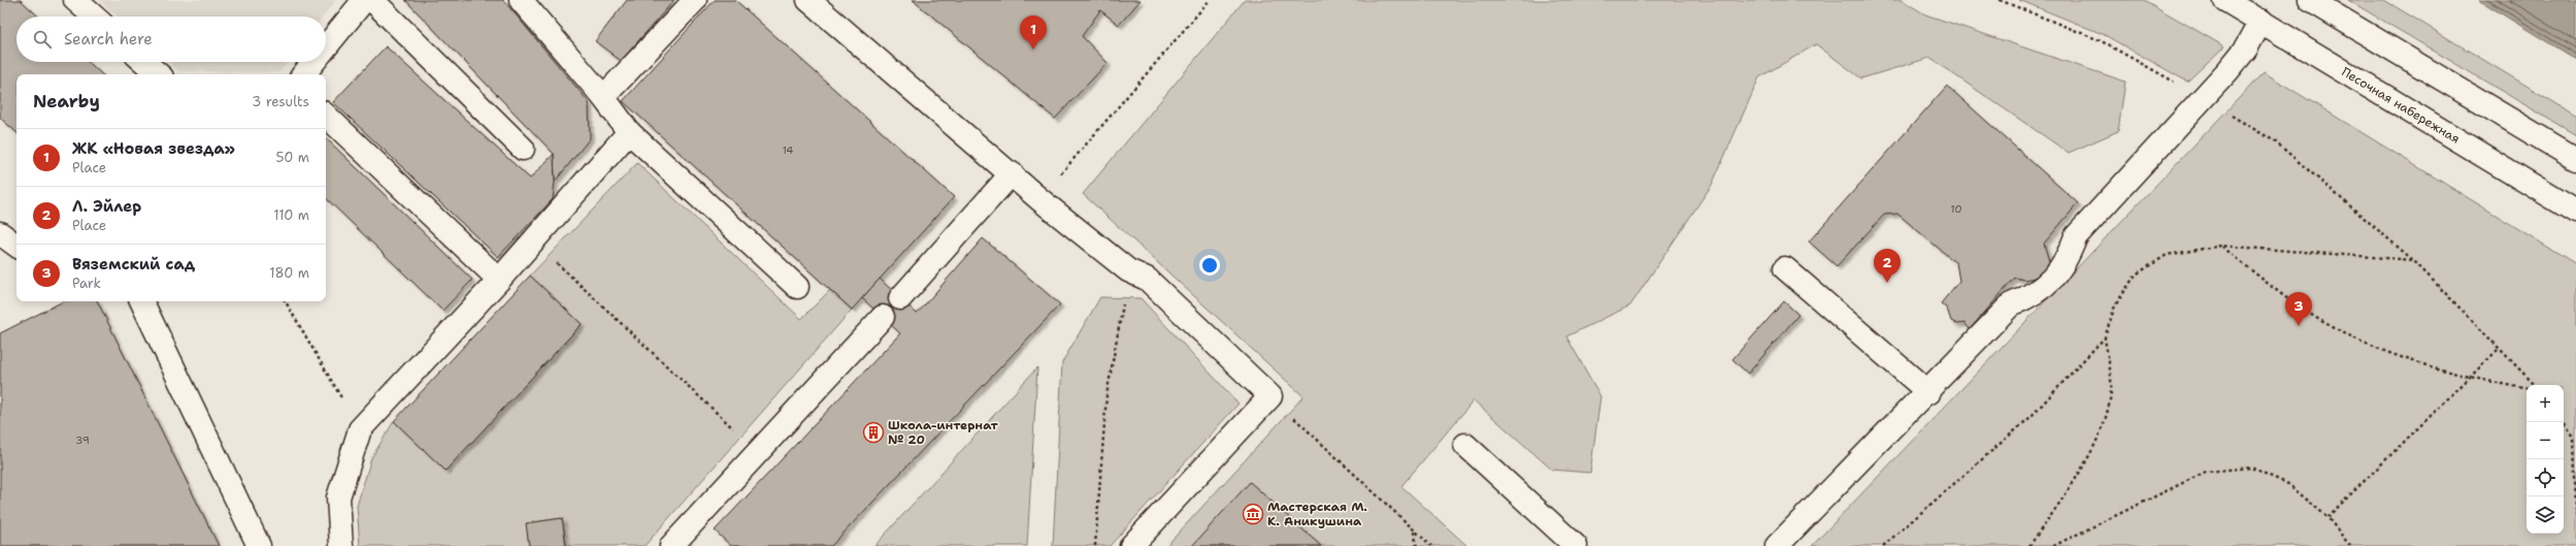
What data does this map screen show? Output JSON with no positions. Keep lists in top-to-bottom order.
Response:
{
  "streets": {
    "main road": ["Песочная набережная"]
  },
  "places": {
    "building": ["Школа-интернат № 20"],
    "museum": ["Мастерская М. К. Аникушина"]
  },
  "house_numbers": ["14", "10", "39"],
  "page": {
    "pins": ["1", "2", "3"],
    "search": "Search here",
    "heading": ["Nearby", "3 results"],
    "list": [
      {
        "mark": "1",
        "name": "ЖК «Новая звезда»",
        "note": "Place",
        "value": "50 m"
      },
      {
        "mark": "2",
        "name": "Л. Эйлер",
        "note": "Place",
        "value": "110 m"
      },
      {
        "mark": "3",
        "name": "Вяземский сад",
        "note": "Park",
        "value": "180 m"
      }
    ],
    "map_buttons": ["+", "−"]
  }
}
